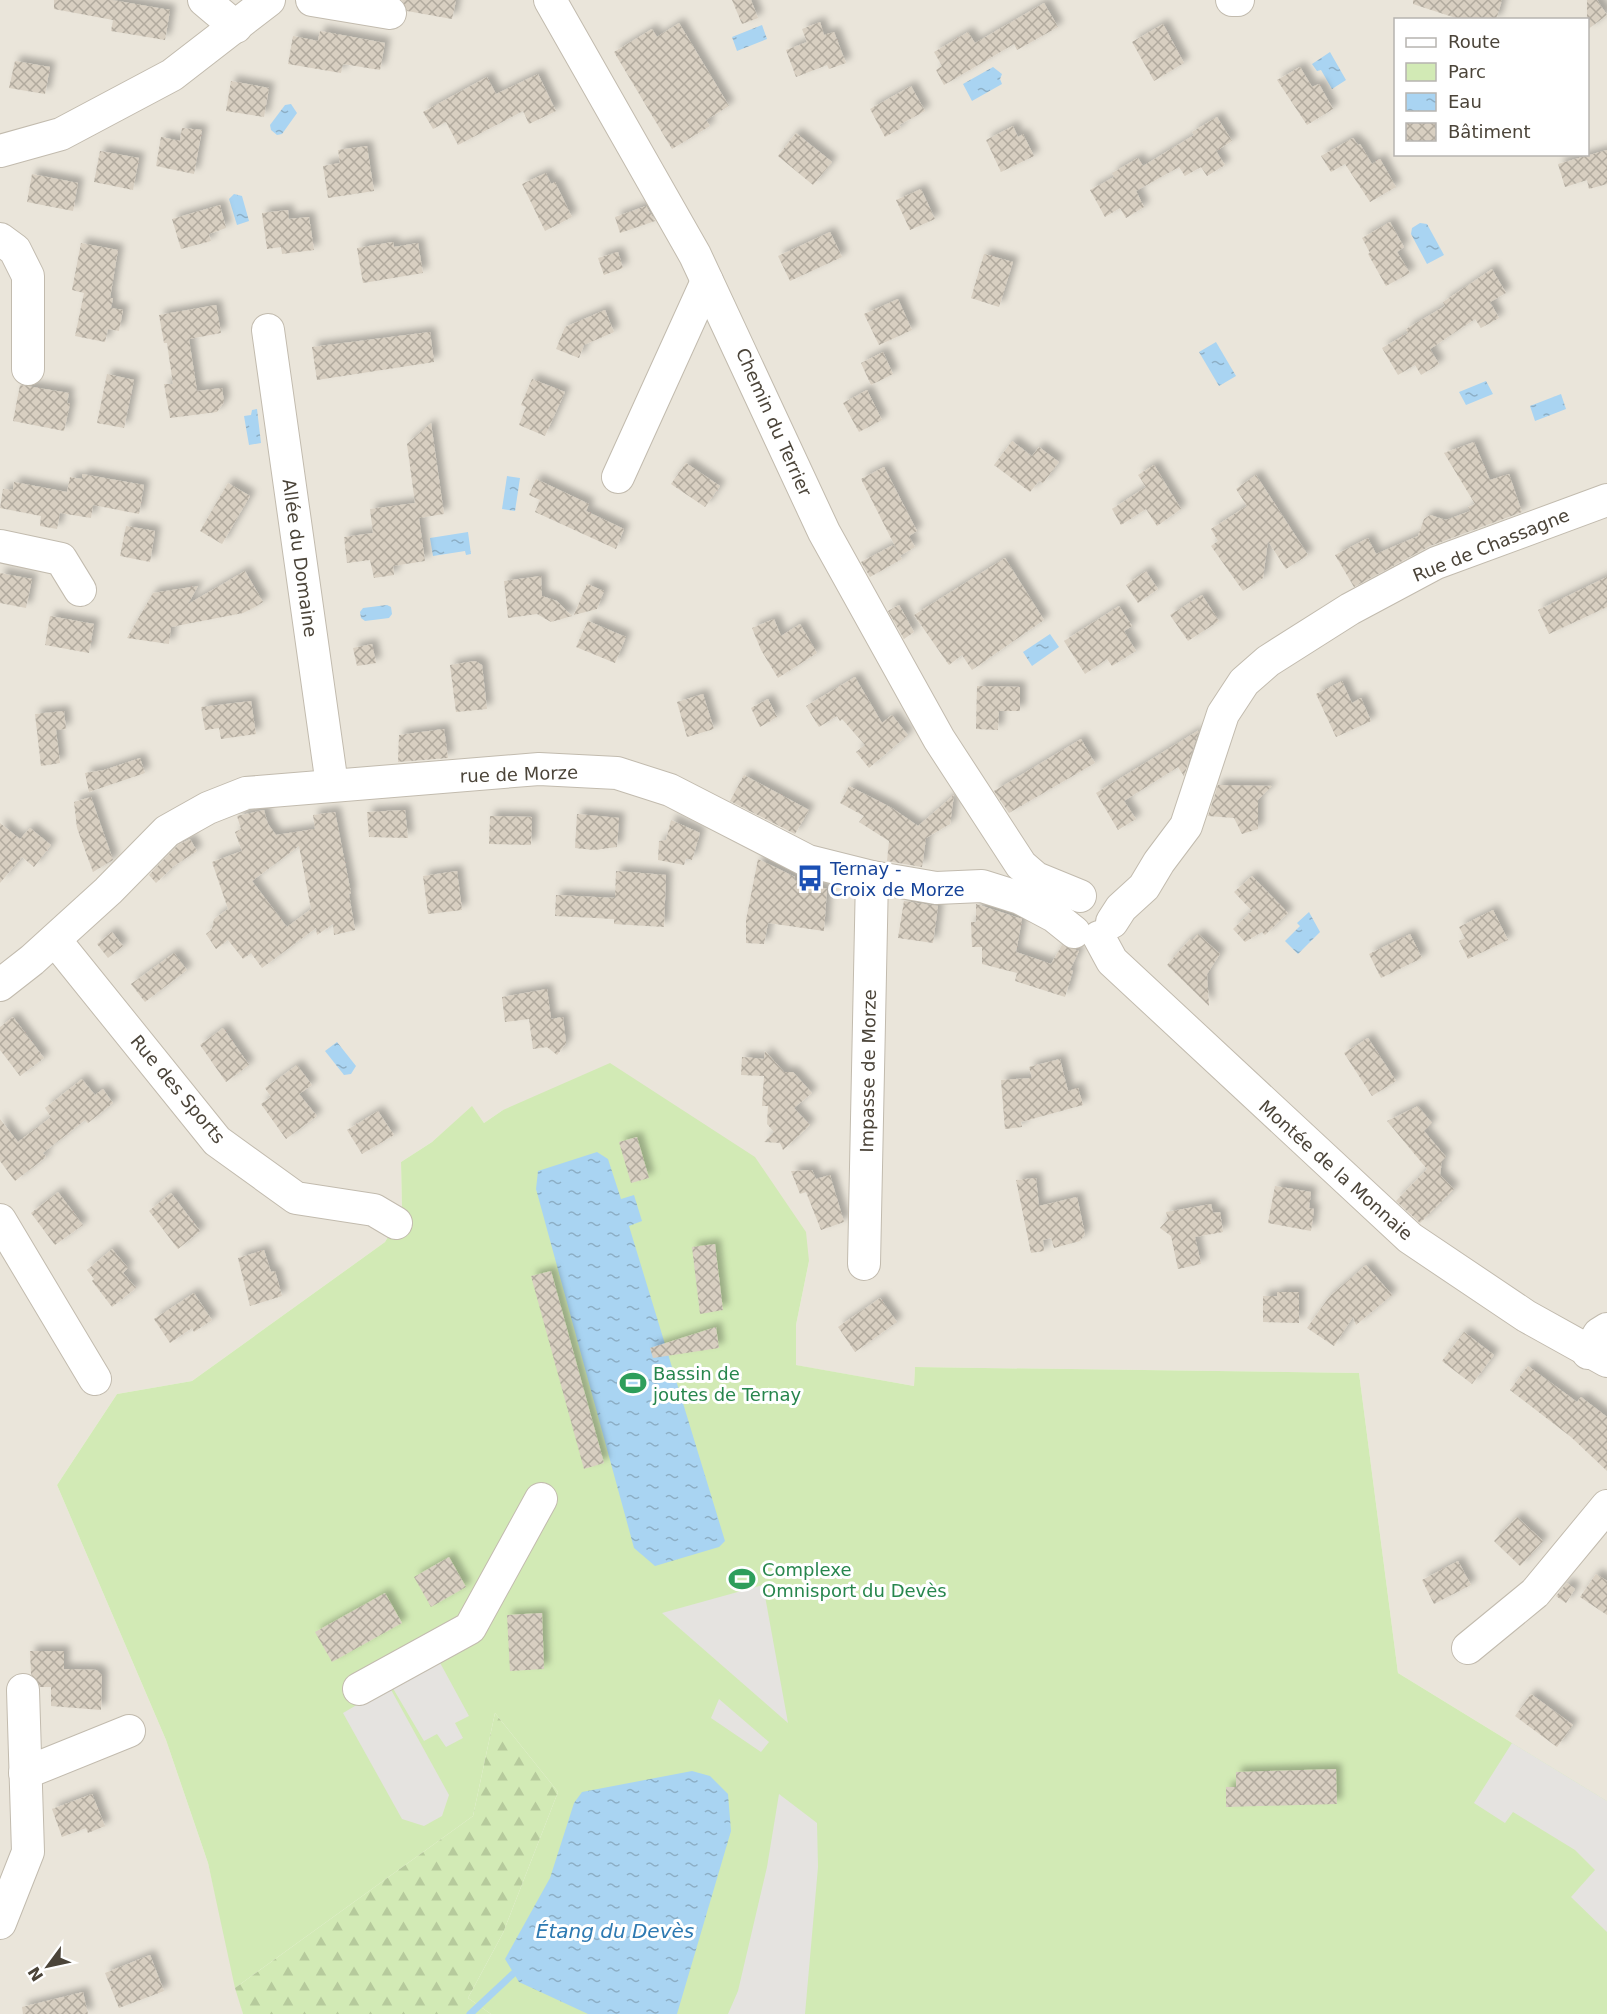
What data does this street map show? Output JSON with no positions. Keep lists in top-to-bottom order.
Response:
{
  "streets": {
    "street": [
      "Chemin du Terrier",
      "Rue de Chassagne",
      "Allée du Domaine",
      "rue de Morze",
      "Impasse de Morze",
      "Rue des Sports",
      "Montée de la Monnaie"
    ]
  },
  "crossings": [
    ["Rue de Chassagne", "rue de Morze"],
    ["Rue de Chassagne", "Montée de la Monnaie"],
    ["Allée du Domaine", "rue de Morze"],
    ["rue de Morze", "Impasse de Morze"],
    ["rue de Morze", "Rue des Sports"],
    ["rue de Morze", "Montée de la Monnaie"]
  ],
  "water": ["Étang du Devès"],
  "places": {
    "bus stop": ["Ternay - Croix de Morze"],
    "sports": ["Bassin de joutes de Ternay", "Complexe Omnisport du Devès"]
  },
  "legend": [
    "Route",
    "Parc",
    "Eau",
    "Bâtiment"
  ],
  "north": "bottom left"
}
